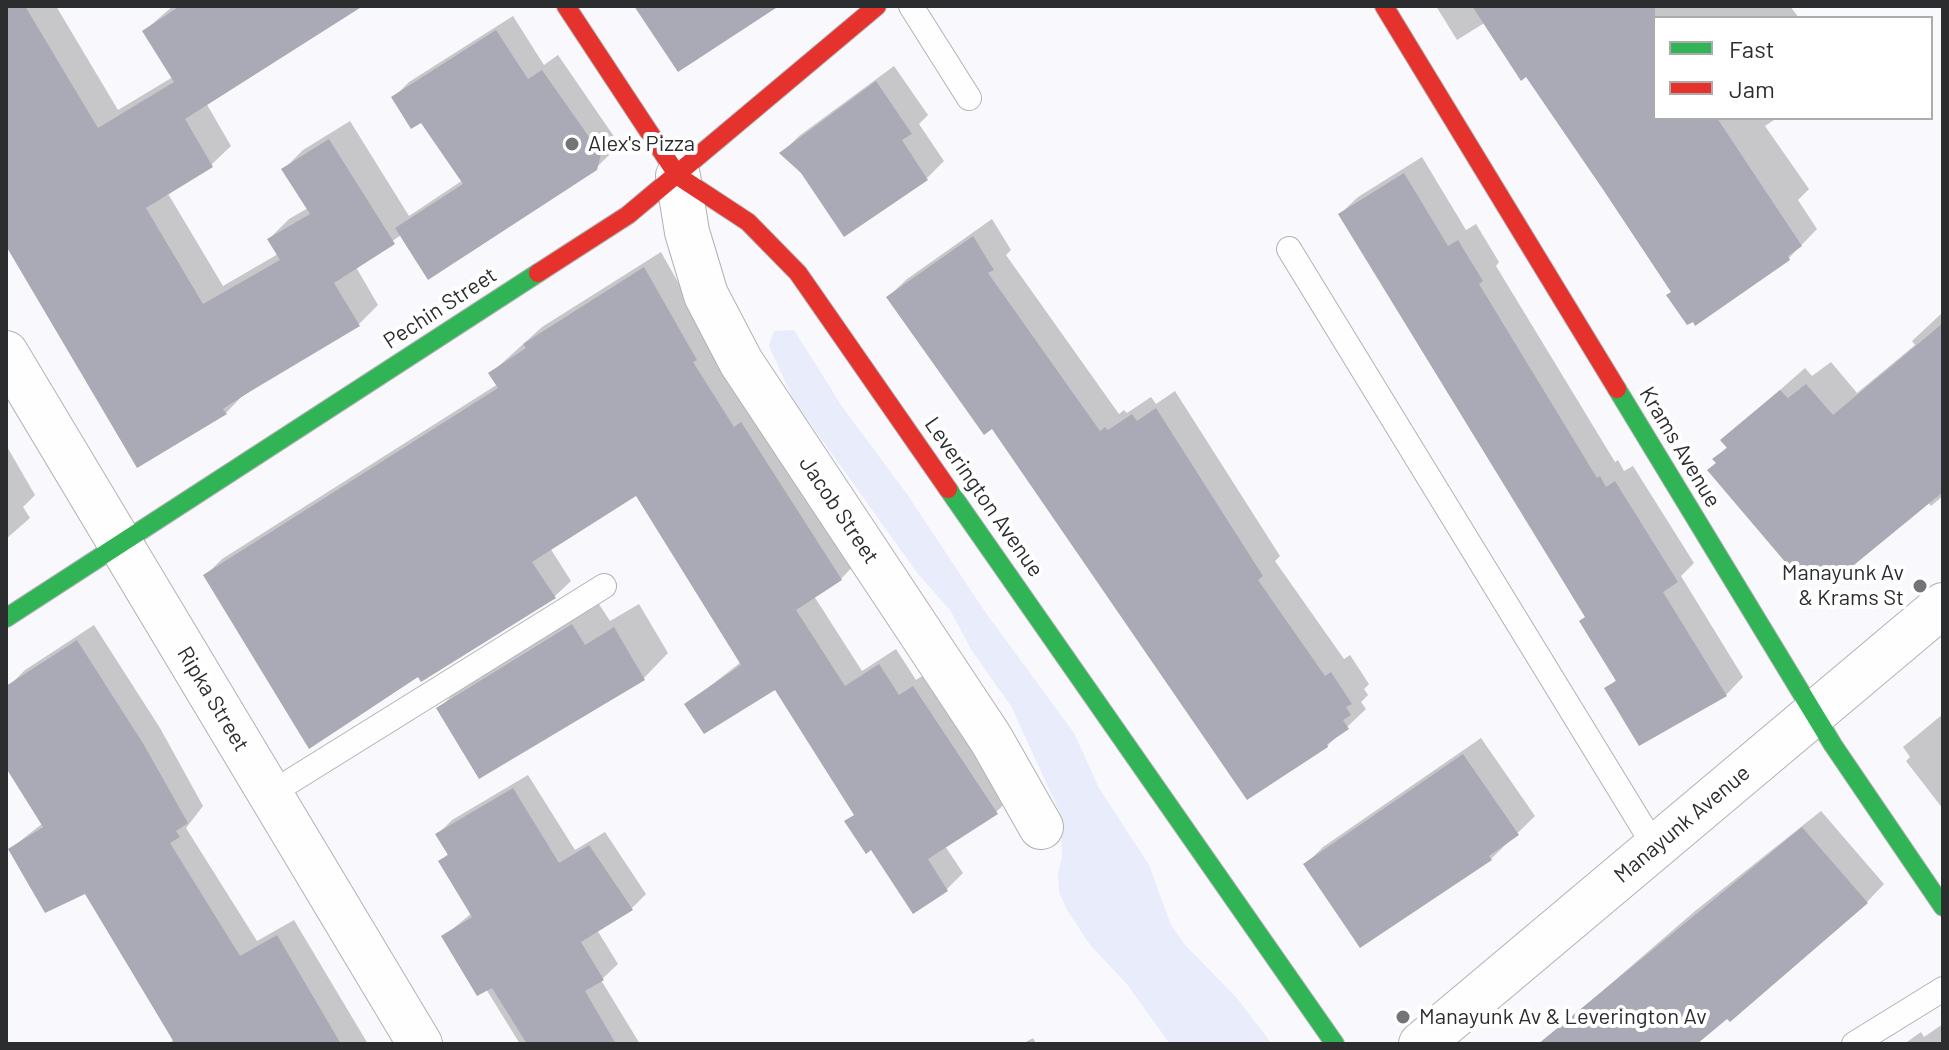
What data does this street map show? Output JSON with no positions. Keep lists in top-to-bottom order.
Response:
{
  "streets": {
    "street": [
      "Pechin Street",
      "Krams Avenue",
      "Leverington Avenue",
      "Jacob Street",
      "Ripka Street",
      "Manayunk Avenue"
    ]
  },
  "crossings": [
    ["Pechin Street", "Leverington Avenue"],
    ["Pechin Street", "Jacob Street"],
    ["Pechin Street", "Ripka Street"],
    ["Krams Avenue", "Manayunk Avenue"],
    ["Leverington Avenue", "Jacob Street"]
  ],
  "places": ["Alex's Pizza", "Manayunk Av & Krams St", "Manayunk Av & Leverington Av"],
  "legend": ["Fast", "Jam"]
}
